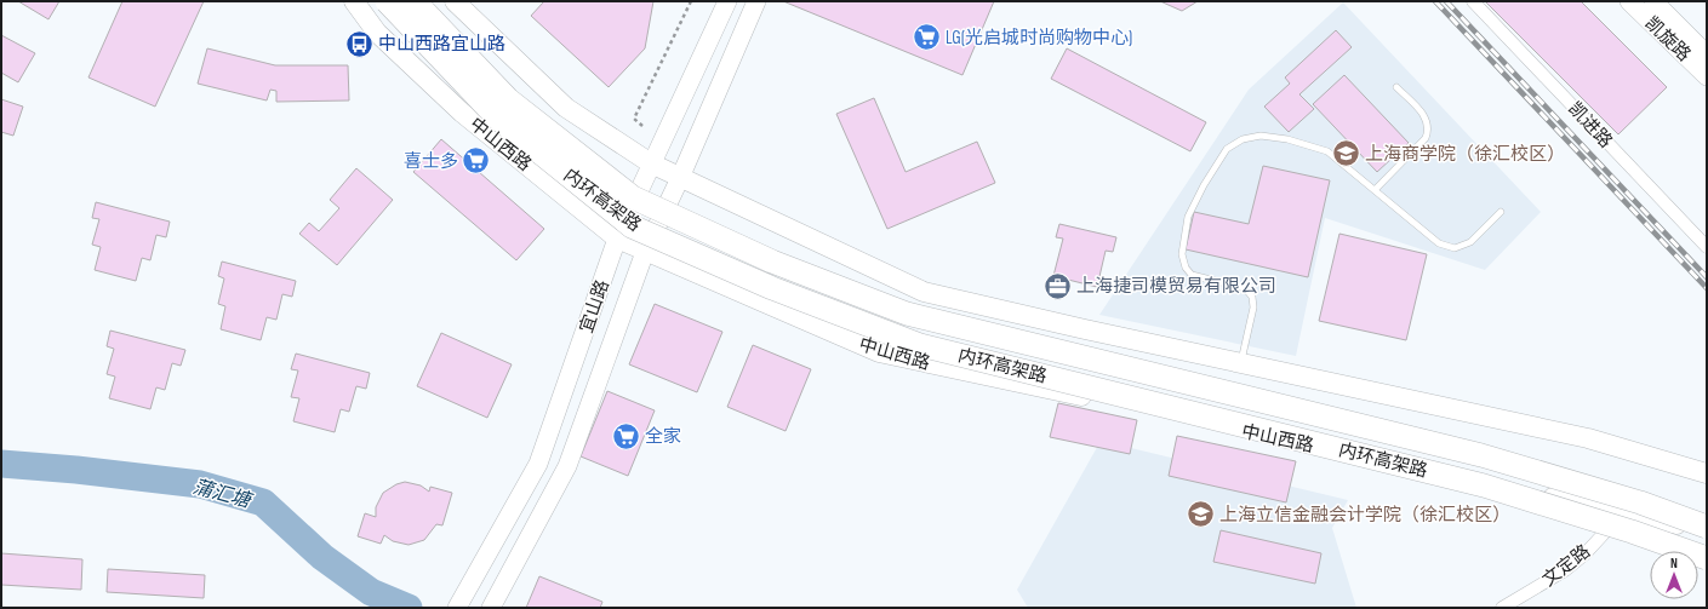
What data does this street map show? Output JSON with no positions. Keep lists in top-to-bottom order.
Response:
{
  "streets": {
    "highway": ["内环高架路"],
    "main road": ["凯旋路", "中山西路", "宜山路"],
    "street": ["凯进路", "文定路"]
  },
  "crossings": [
    ["中山西路", "宜山路"],
    ["中山西路", "文定路"]
  ],
  "water": ["蒲汇塘"],
  "places": {
    "supermarket": ["LG(光启城时尚购物中心)", "喜士多", "全家"],
    "bus stop": ["中山西路宜山路"],
    "school or university": ["上海商学院（徐汇校区）", "上海立信金融会计学院（徐汇校区）"],
    "office": ["上海捷司模贸易有限公司"]
  },
  "north": "top"
}
